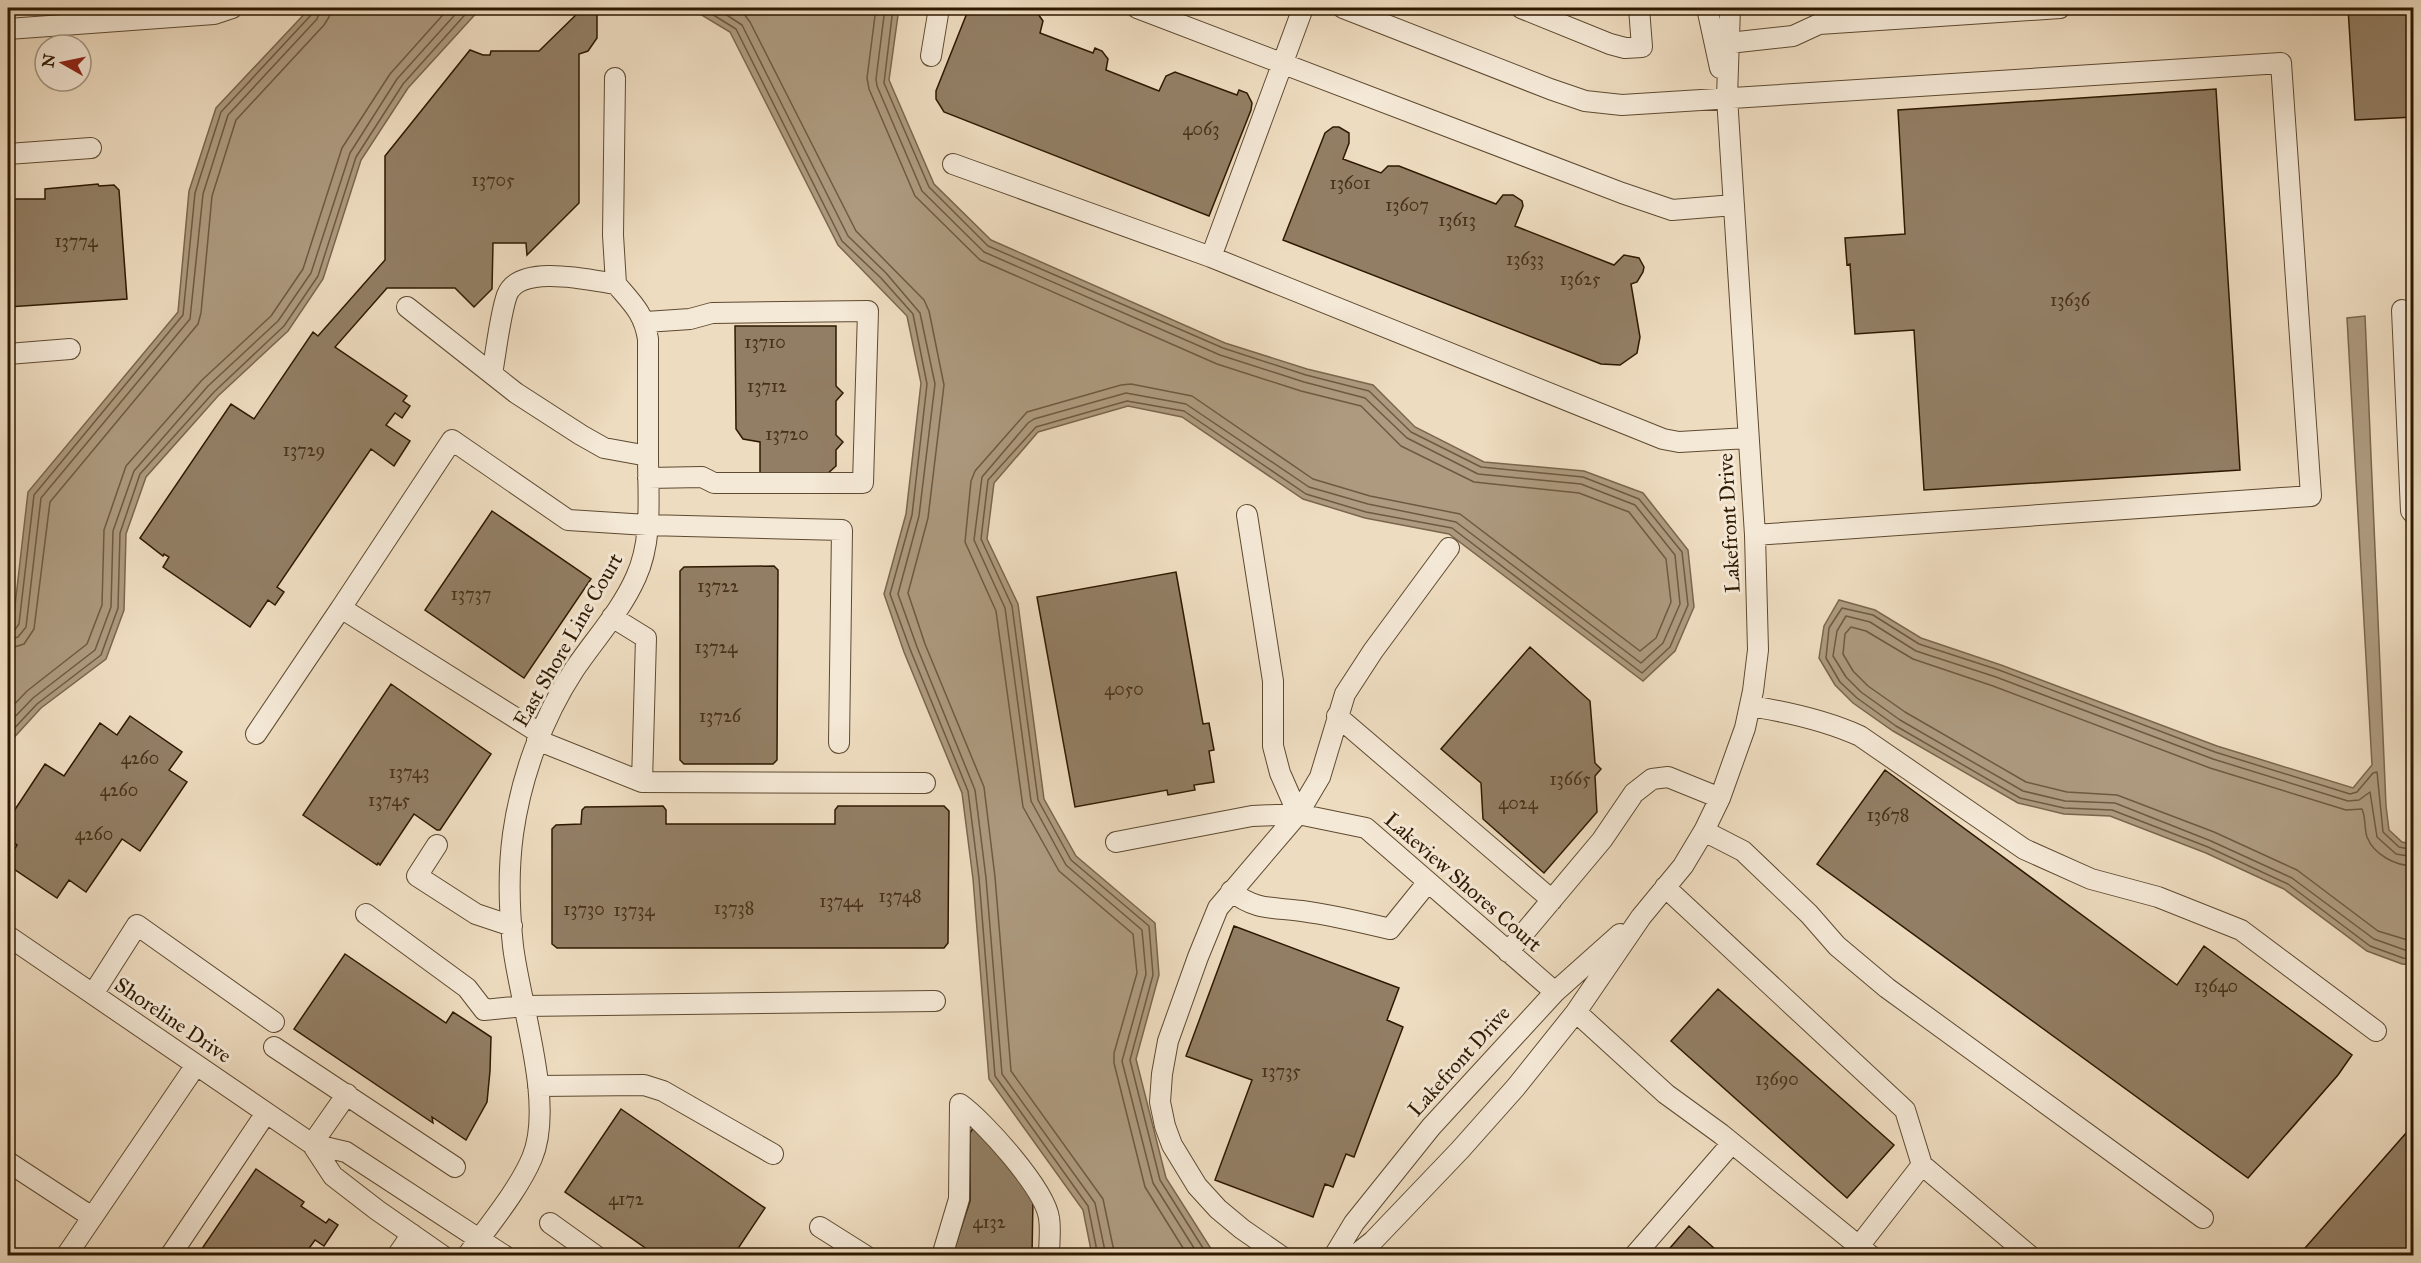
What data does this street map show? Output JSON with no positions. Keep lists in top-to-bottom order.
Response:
{
  "streets": {
    "street": [
      "Lakefront Drive",
      "East Shore Line Court",
      "Lakeview Shores Court",
      "Shoreline Drive"
    ]
  },
  "crossings": [
    ["Lakefront Drive", "Lakeview Shores Court"],
    ["East Shore Line Court", "Shoreline Drive"]
  ],
  "house_numbers": [
    "4063",
    "13705",
    "13601",
    "13607",
    "13613",
    "13774",
    "13633",
    "13625",
    "13636",
    "13710",
    "13712",
    "13720",
    "13729",
    "13722",
    "13737",
    "13724",
    "4050",
    "13726",
    "4260",
    "13743",
    "13665",
    "4260",
    "13745",
    "4024",
    "13678",
    "4260",
    "13748",
    "13744",
    "13738",
    "13730",
    "13734",
    "13640",
    "13735",
    "13690",
    "4172",
    "4132"
  ],
  "north": "left"
}
